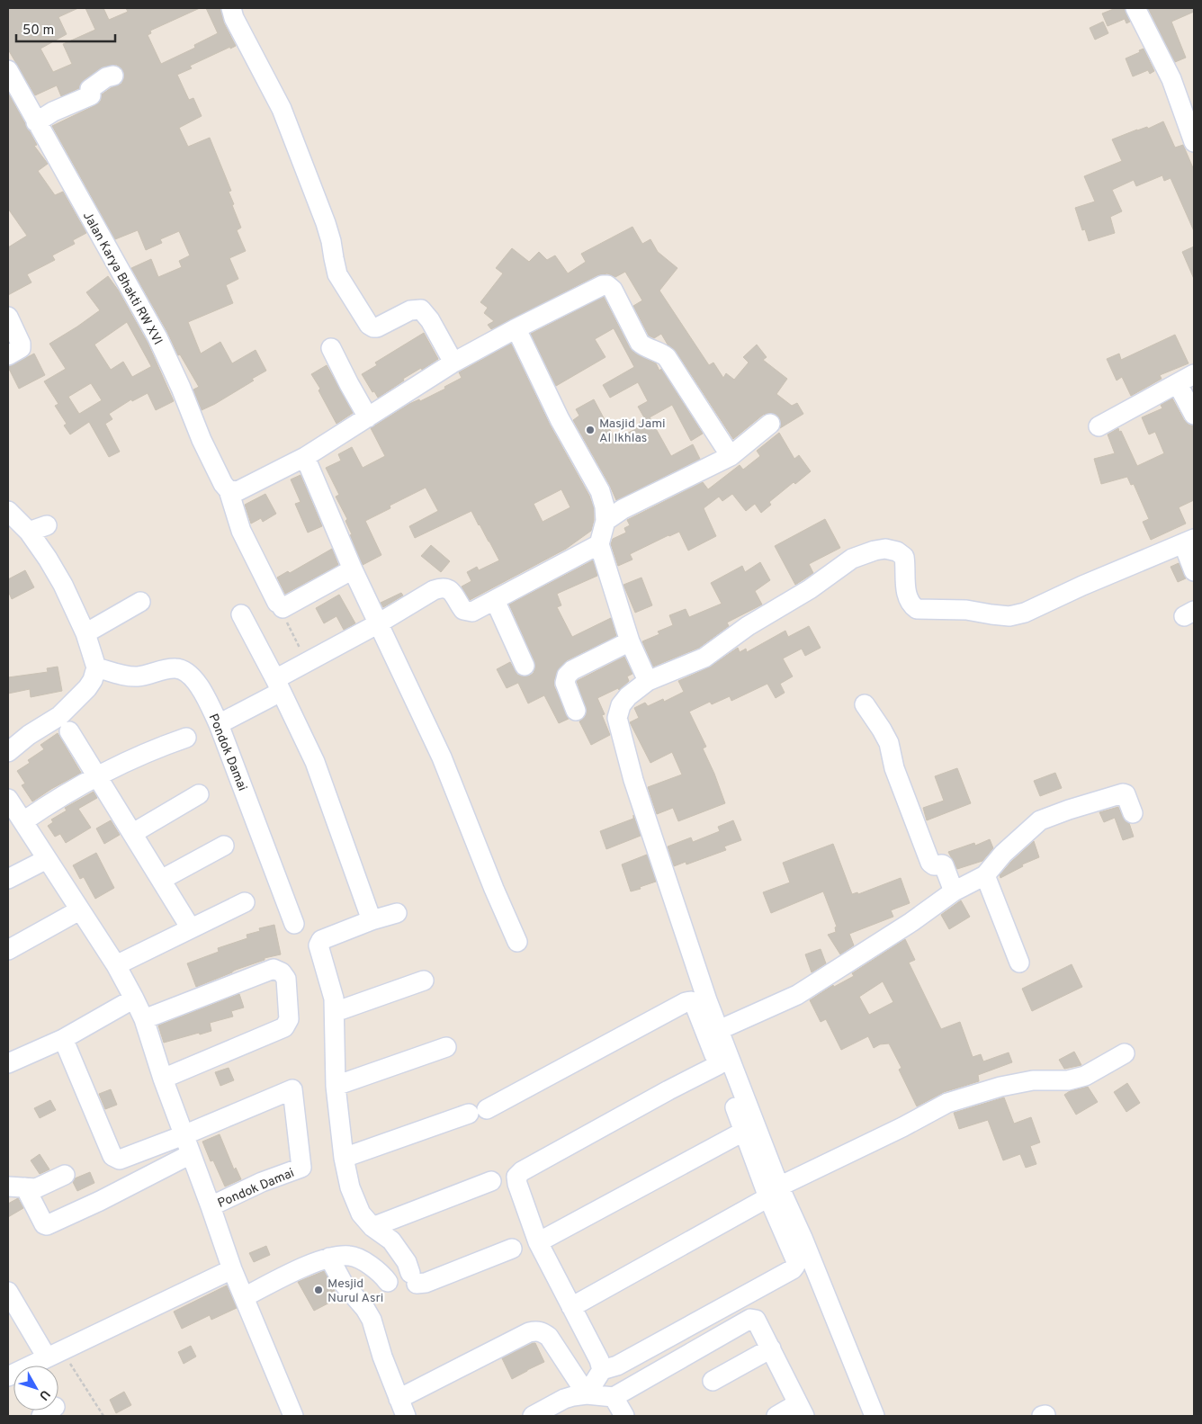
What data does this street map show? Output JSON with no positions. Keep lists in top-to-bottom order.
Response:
{
  "streets": {
    "street": ["Jalan Karya Bhakti RW XVI", "Pondok Damai"]
  },
  "places": ["Masjid Jami Al Ikhlas", "Mesjid Nurul Asri"],
  "scale_bar": "50 m",
  "north": "bottom right"
}
